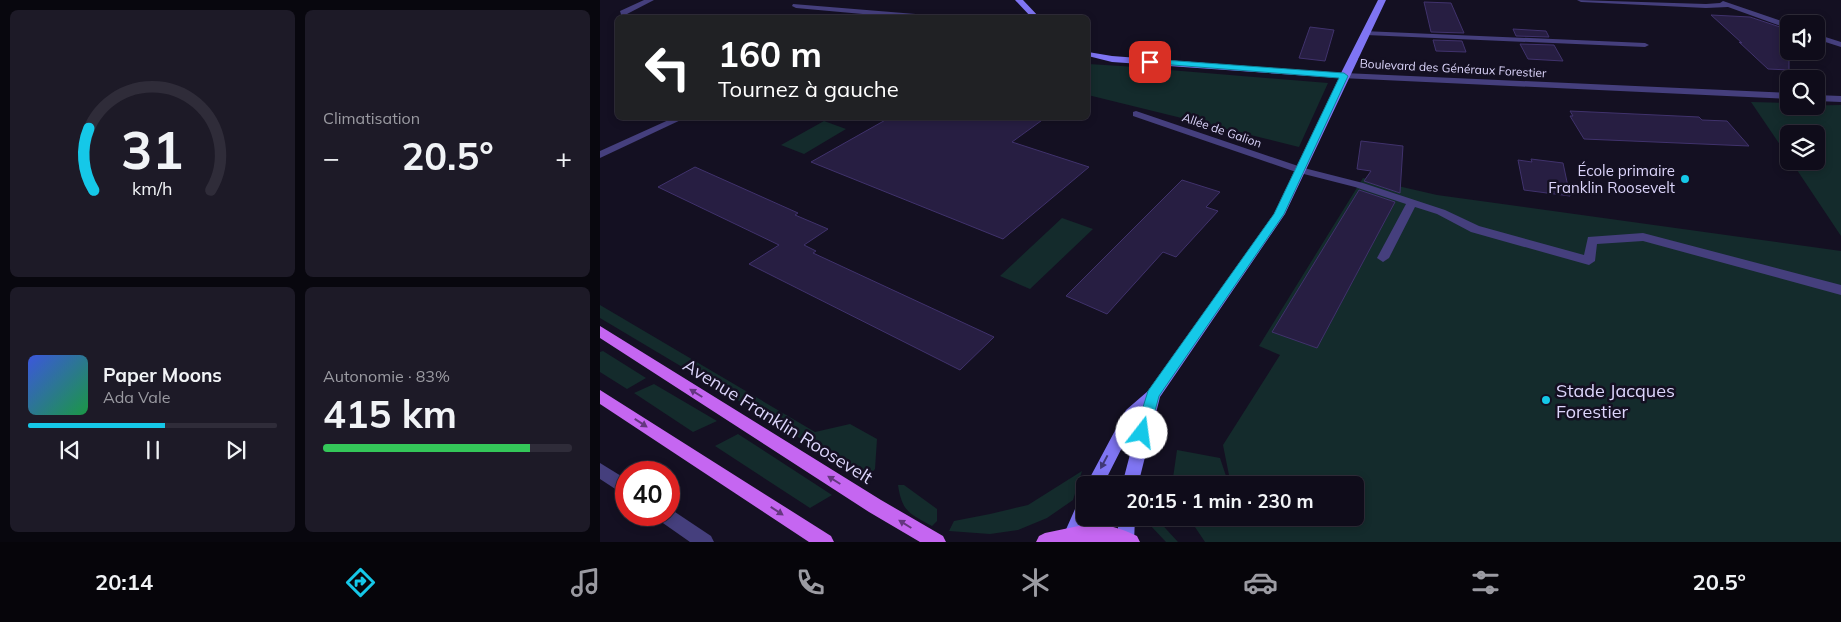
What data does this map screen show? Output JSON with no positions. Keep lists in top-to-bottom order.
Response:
{
  "streets": {
    "main road": ["Avenue Franklin Roosevelt"],
    "street": ["Boulevard des Généraux Forestier", "Allée de Galion"]
  },
  "places": ["École primaire Franklin Roosevelt", "Stade Jacques Forestier"],
  "page": {
    "tile": [
      "Climatisation",
      ["Autonomie · 83%", "415 km"]
    ],
    "turn": ["160 m", "Tournez à gauche"],
    "heat": ["−", "20.5°", "+"],
    "song": ["Paper Moons", "Ada Vale"],
    "limit": "40",
    "trip": "20:15 · 1 min · 230 m",
    "tabs": ["20:14", "20.5°"],
    "gauge": ["31", "km/h"]
  }
}
